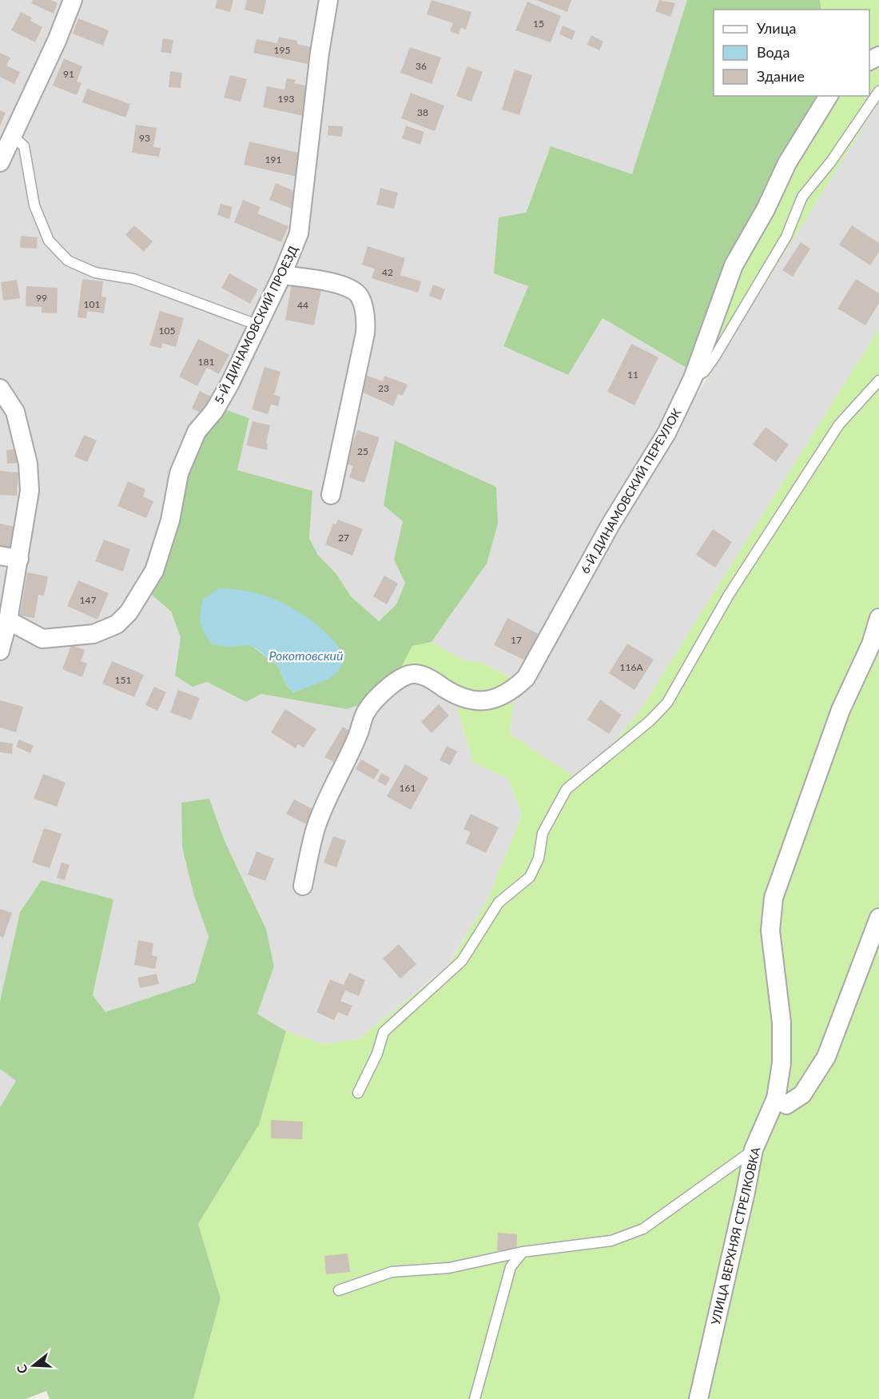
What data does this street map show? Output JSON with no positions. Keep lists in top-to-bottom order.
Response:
{
  "streets": {
    "street": ["5-Й ДИНАМОВСКИЙ ПРОЕЗД", "6-Й ДИНАМОВСКИЙ ПЕРЕУЛОК", "УЛИЦА ВЕРХНЯЯ СТРЕЛКОВКА"]
  },
  "water": ["Рокотовский"],
  "house_numbers": [
    "15",
    "195",
    "36",
    "91",
    "193",
    "38",
    "93",
    "191",
    "42",
    "99",
    "101",
    "44",
    "105",
    "181",
    "11",
    "23",
    "25",
    "27",
    "147",
    "17",
    "116А",
    "151",
    "161"
  ],
  "legend": ["Улица", "Вода", "Здание"],
  "north": "left"
}
